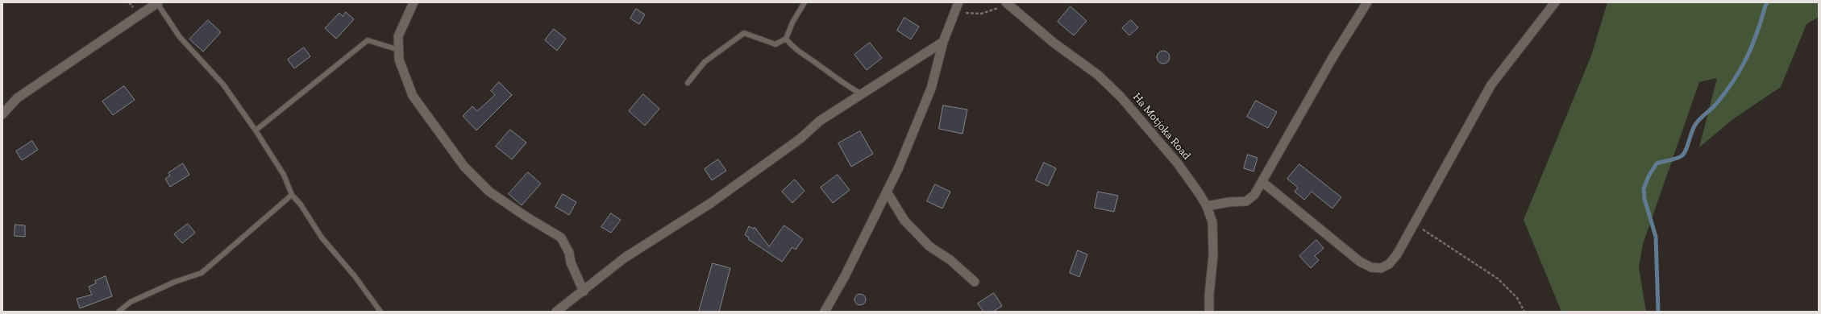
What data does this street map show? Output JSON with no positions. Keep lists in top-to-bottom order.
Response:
{
  "streets": {
    "street": ["Ha Motjoka Road"]
  }
}
